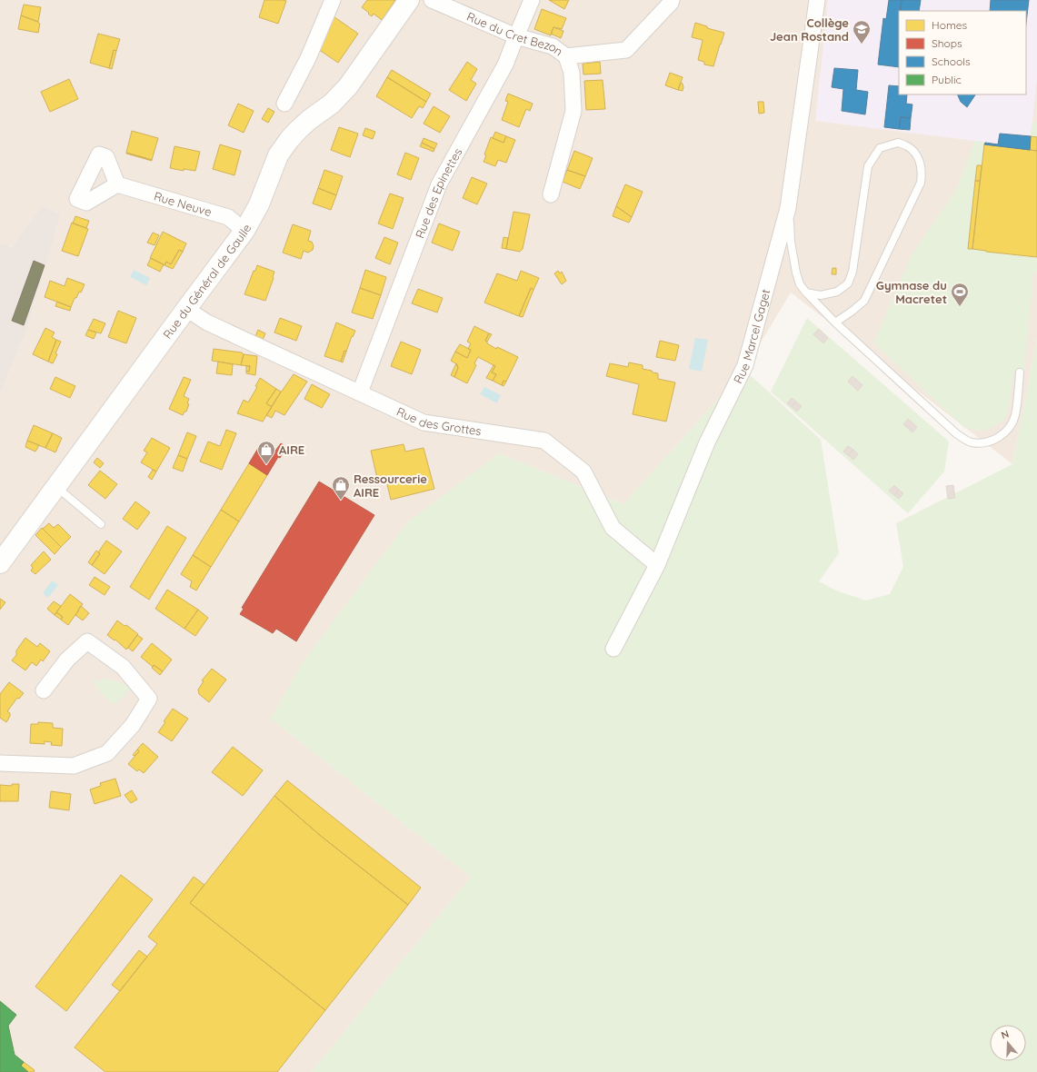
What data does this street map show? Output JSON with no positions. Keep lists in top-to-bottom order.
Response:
{
  "streets": {
    "main road": ["Rue du Général de Gaulle"],
    "street": [
      "Rue du Cret Bezon",
      "Rue des Epinettes",
      "Rue Neuve",
      "Rue Marcel Gaget",
      "Rue des Grottes"
    ]
  },
  "crossings": [
    ["Rue du Cret Bezon", "Rue des Epinettes"],
    ["Rue des Epinettes", "Rue des Grottes"],
    ["Rue Neuve", "Rue du Général de Gaulle"],
    ["Rue du Général de Gaulle", "Rue des Grottes"],
    ["Rue Marcel Gaget", "Rue des Grottes"]
  ],
  "places": {
    "school or university": ["Collège Jean Rostand"],
    "sports": ["Gymnase du Macretet"],
    "shop": ["AIRE", "Ressourcerie AIRE"]
  },
  "legend": [
    "Homes",
    "Shops",
    "Schools",
    "Public"
  ],
  "north": "top"
}
